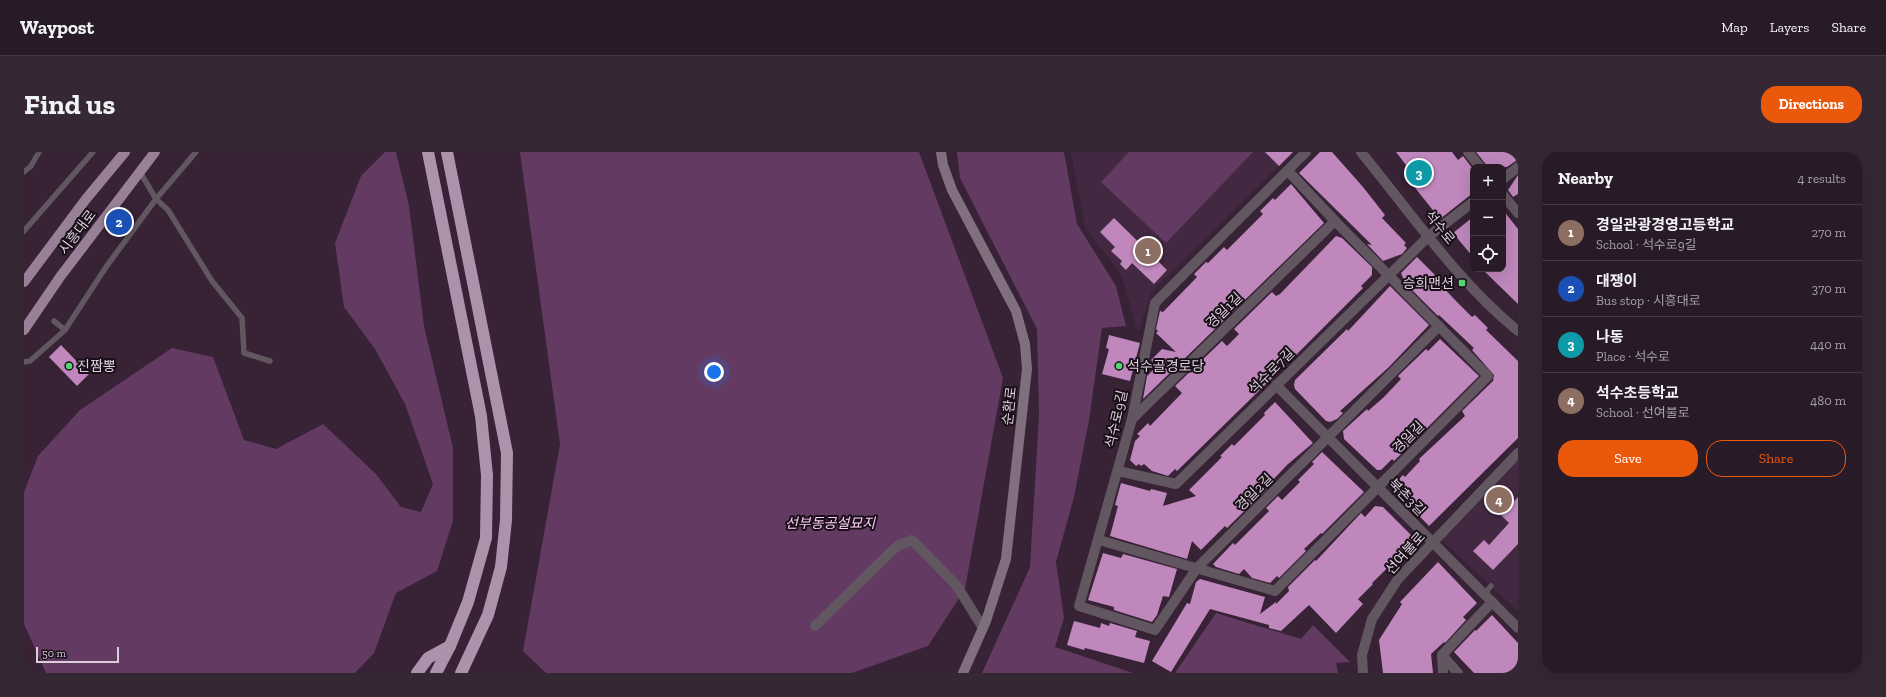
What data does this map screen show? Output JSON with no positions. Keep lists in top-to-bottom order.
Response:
{
  "streets": {
    "main road": ["시흥대로", "순환로"],
    "street": [
      "석수로",
      "경일1길",
      "석수로7길",
      "석수로9길",
      "경일길",
      "경일2길",
      "북촌3길",
      "선여불로"
    ]
  },
  "crossings": [
    ["석수로", "석수로7길"],
    ["경일1길", "석수로9길"],
    ["경일1길", "경일길"],
    ["석수로7길", "석수로9길"],
    ["석수로7길", "경일길"],
    ["석수로7길", "북촌3길"],
    ["석수로9길", "경일길"],
    ["석수로9길", "경일2길"],
    ["경일길", "경일2길"],
    ["경일길", "북촌3길"],
    ["경일2길", "북촌3길"],
    ["북촌3길", "선여불로"]
  ],
  "parks": ["선부동공설묘지"],
  "places": {
    "transit": ["승희맨션"],
    "other": ["진짬뽕", "석수골경로당"]
  },
  "scale_bar": "50 m",
  "page": {
    "header": "Waypost",
    "nav": ["Map", "Layers", "Share"],
    "buttons": [
      "Directions",
      ["Save", "Share"]
    ],
    "title": "Find us",
    "heading": ["Nearby", "4 results"],
    "pins": [
      "3",
      "2",
      "1",
      "4"
    ],
    "map_buttons": ["+", "−"],
    "list": [
      {
        "mark": "1",
        "name": "경일관광경영고등학교",
        "note": "School · 석수로9길",
        "value": "270 m"
      },
      {
        "mark": "2",
        "name": "대쟁이",
        "note": "Bus stop · 시흥대로",
        "value": "370 m"
      },
      {
        "mark": "3",
        "name": "나동",
        "note": "Place · 석수로",
        "value": "440 m"
      },
      {
        "mark": "4",
        "name": "석수초등학교",
        "note": "School · 선여불로",
        "value": "480 m"
      }
    ],
    "scale": "50 m"
  }
}
